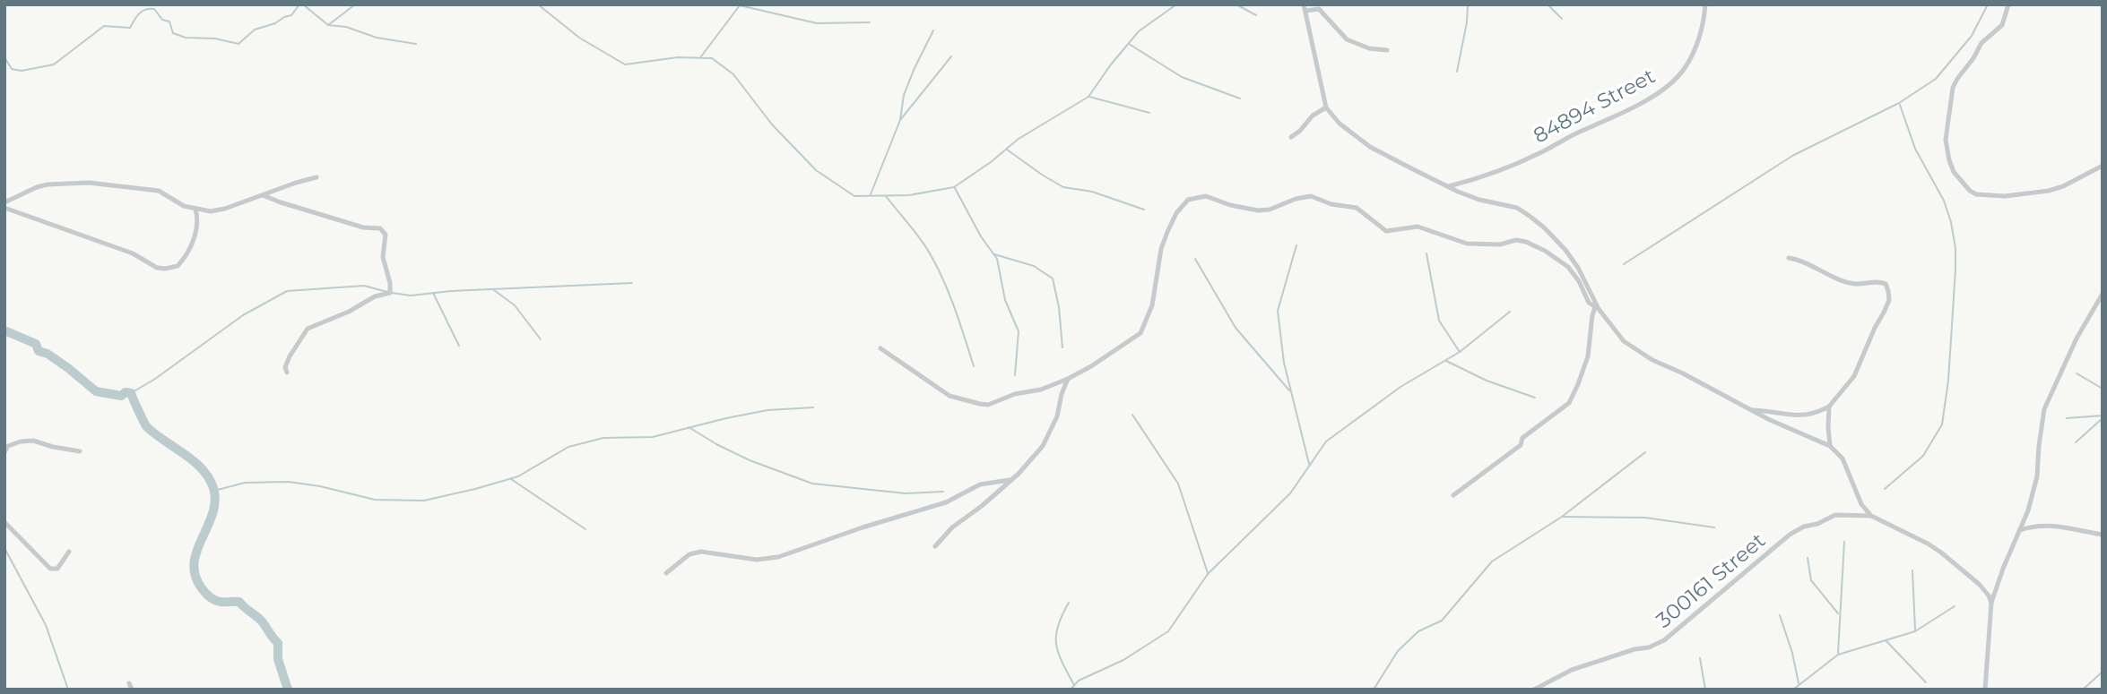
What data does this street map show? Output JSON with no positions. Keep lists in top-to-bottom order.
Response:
{
  "streets": {
    "street": ["84894 Street", "300161 Street"]
  }
}
